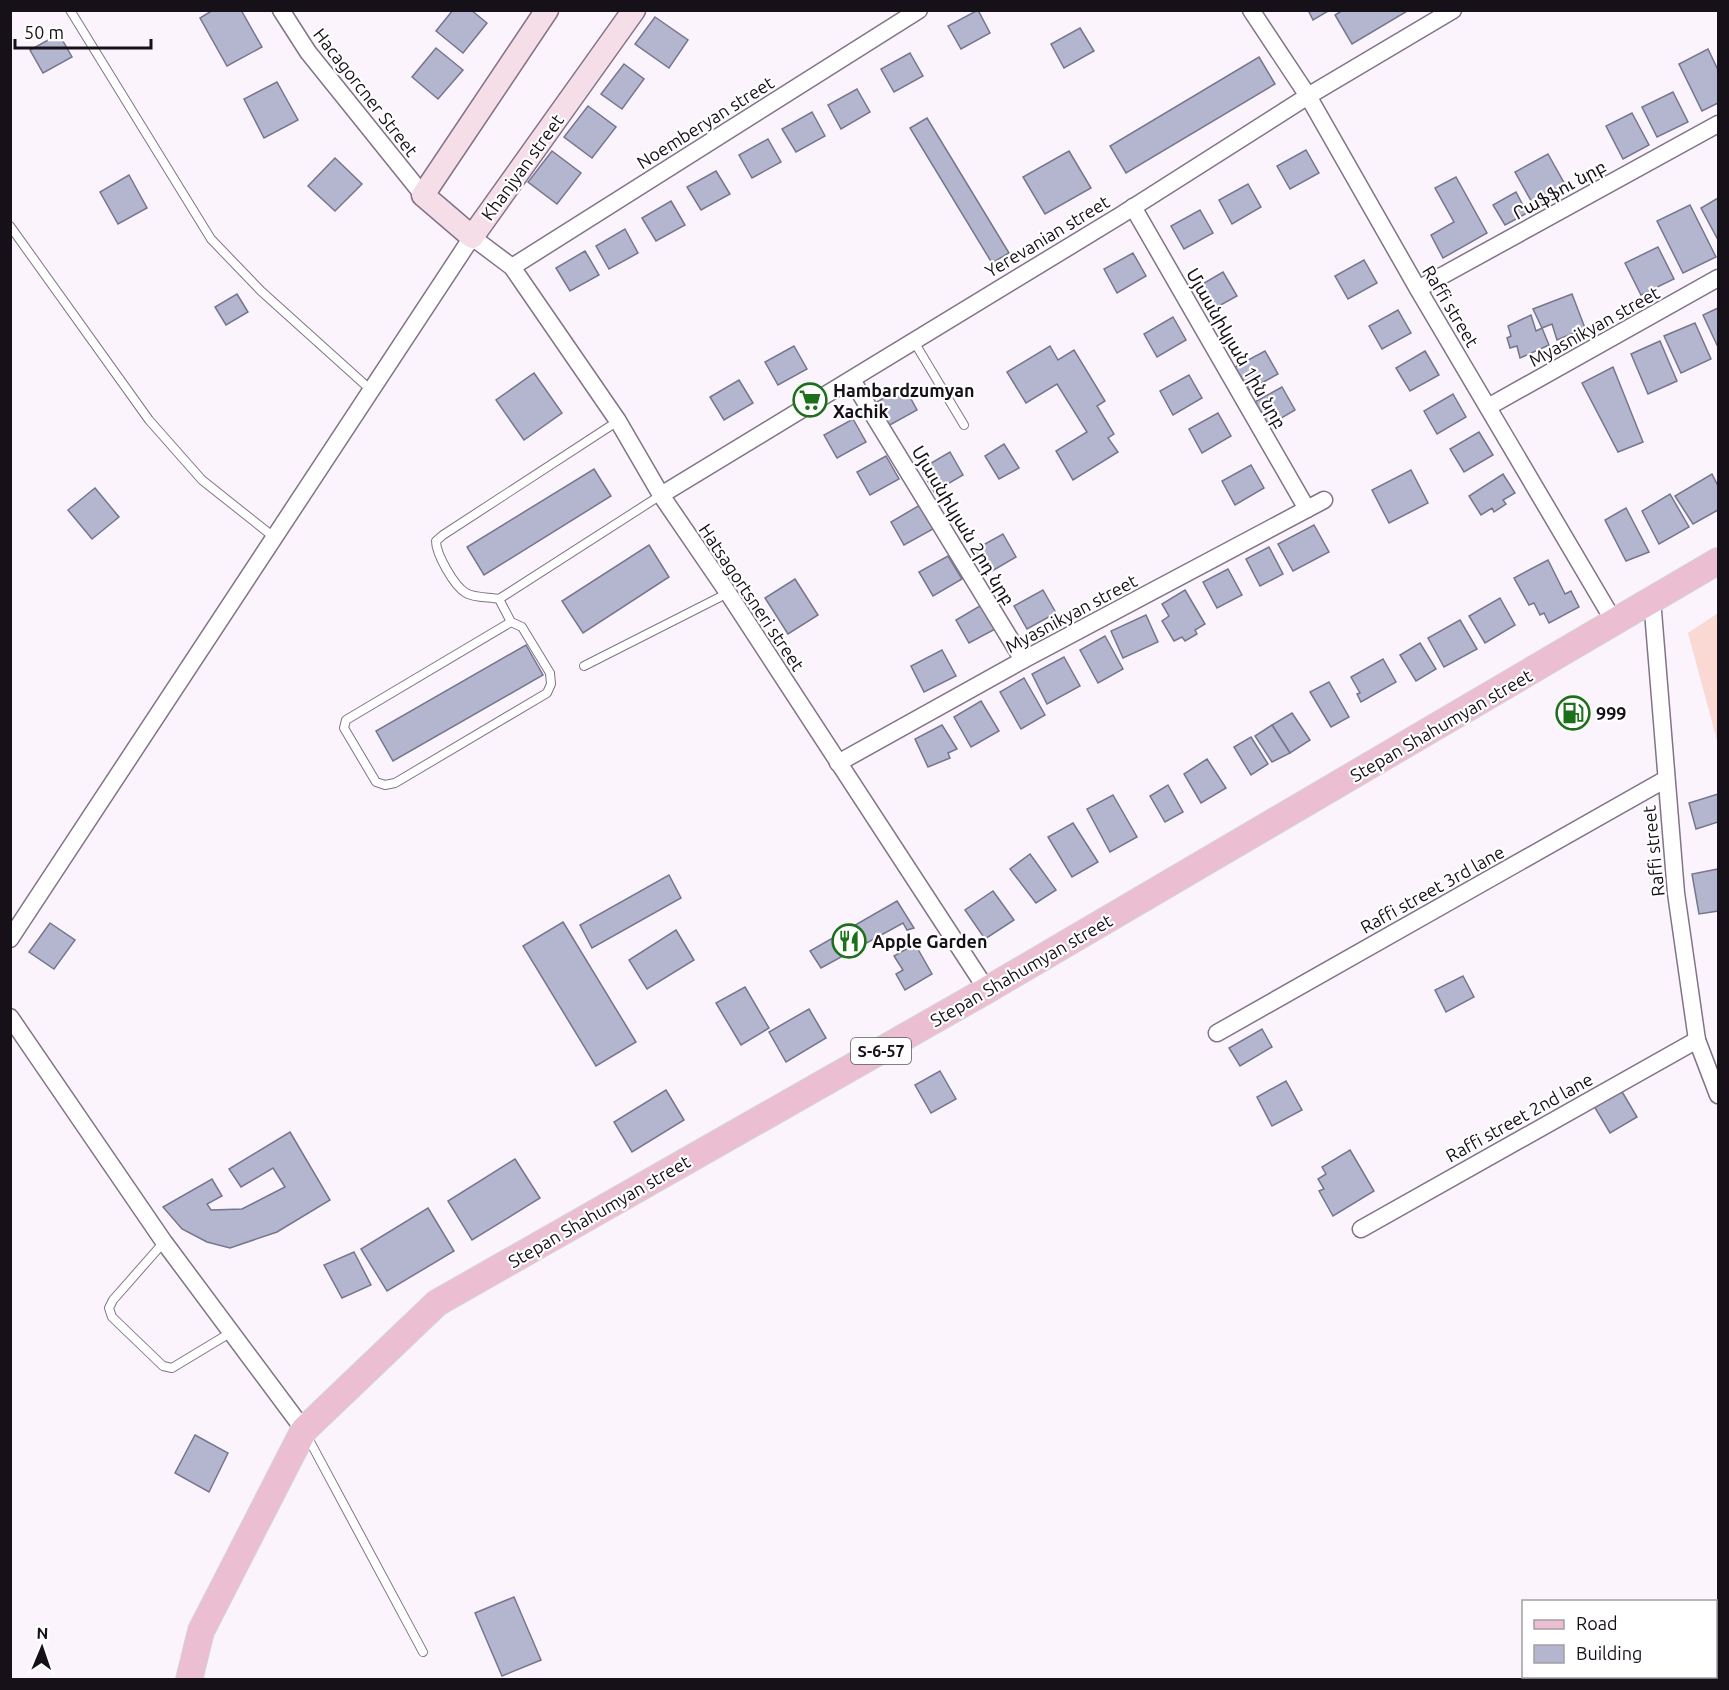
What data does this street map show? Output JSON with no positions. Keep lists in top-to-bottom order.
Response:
{
  "streets": {
    "main road": ["Stepan Shahumyan street", "Տ-6-57"],
    "street": [
      "Hacagorcner Street",
      "Noemberyan street",
      "Khanjyan street",
      "Րաֆֆու նրբ",
      "Yerevanian street",
      "Raffi street",
      "Myasnikyan street",
      "Մյասնիկյան 1ին նրբ",
      "Մյասնիկյան 2րդ նրբ",
      "Hatsagortsneri street",
      "Raffi street 3rd lane",
      "Raffi street 2nd lane"
    ]
  },
  "crossings": [
    ["Hacagorcner Street", "Khanjyan street"],
    ["Noemberyan street", "Hatsagortsneri street"],
    ["Khanjyan street", "Hatsagortsneri street"],
    ["Րաֆֆու նրբ", "Raffi street"],
    ["Yerevanian street", "Raffi street"],
    ["Yerevanian street", "Մյասնիկյան 1ին նրբ"],
    ["Yerevanian street", "Մյասնիկյան 2րդ նրբ"],
    ["Yerevanian street", "Hatsagortsneri street"],
    ["Raffi street", "Myasnikyan street"],
    ["Raffi street", "Stepan Shahumyan street"],
    ["Raffi street", "Raffi street 3rd lane"],
    ["Raffi street", "Raffi street 2nd lane"],
    ["Myasnikyan street", "Մյասնիկյան 1ին նրբ"],
    ["Myasnikyan street", "Մյասնիկյան 2րդ նրբ"],
    ["Myasnikyan street", "Hatsagortsneri street"],
    ["Hatsagortsneri street", "Stepan Shahumyan street"]
  ],
  "places": {
    "supermarket": ["Hambardzumyan Xachik"],
    "fuel station": ["999"],
    "restaurant": ["Apple Garden"]
  },
  "legend": ["Road", "Building"],
  "scale_bar": "50 m",
  "north": "top"
}
